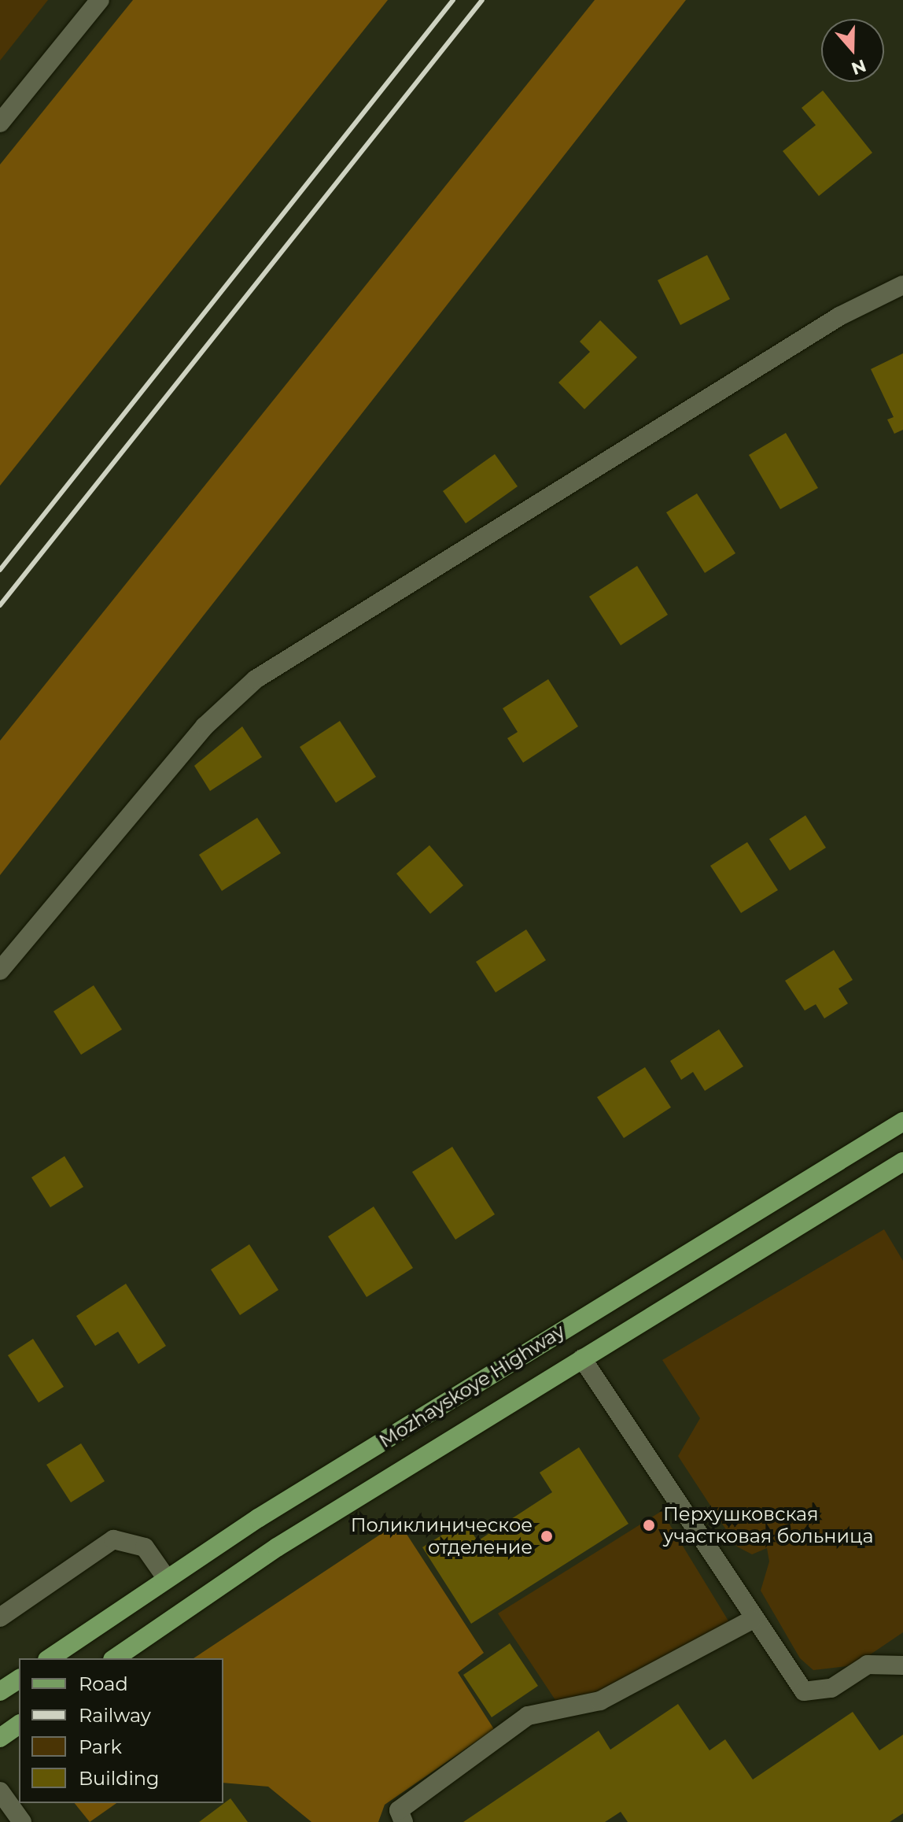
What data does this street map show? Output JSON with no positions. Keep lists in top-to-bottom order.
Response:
{
  "streets": {
    "main road": ["Mozhayskoye Highway"]
  },
  "places": ["Перхушковская участковая больница", "Поликлиническое отделение"],
  "legend": [
    "Road",
    "Railway",
    "Park",
    "Building"
  ],
  "north": "bottom"
}
